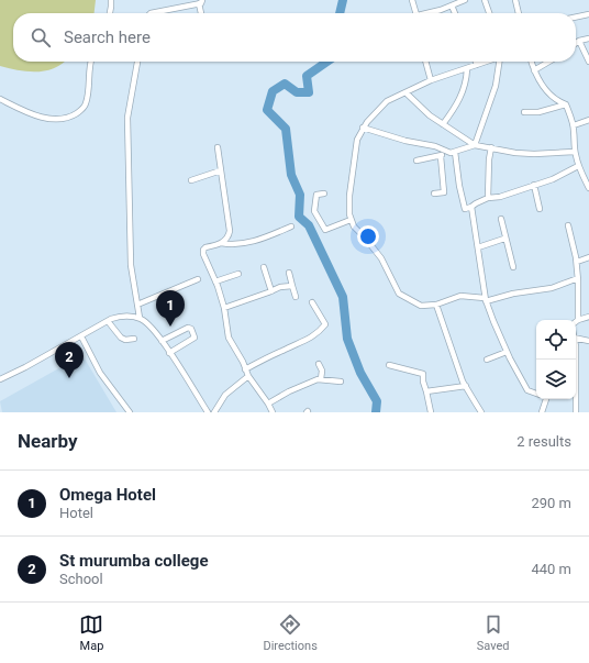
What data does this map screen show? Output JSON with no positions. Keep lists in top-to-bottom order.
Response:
{
  "page": {
    "search": "Search here",
    "pins": ["1", "2"],
    "heading": ["Nearby", "2 results"],
    "list": [
      {
        "mark": "1",
        "name": "Omega Hotel",
        "note": "Hotel",
        "value": "290 m"
      },
      {
        "mark": "2",
        "name": "St murumba college",
        "note": "School",
        "value": "440 m"
      }
    ],
    "nav": ["Map", "Directions", "Saved"]
  }
}
